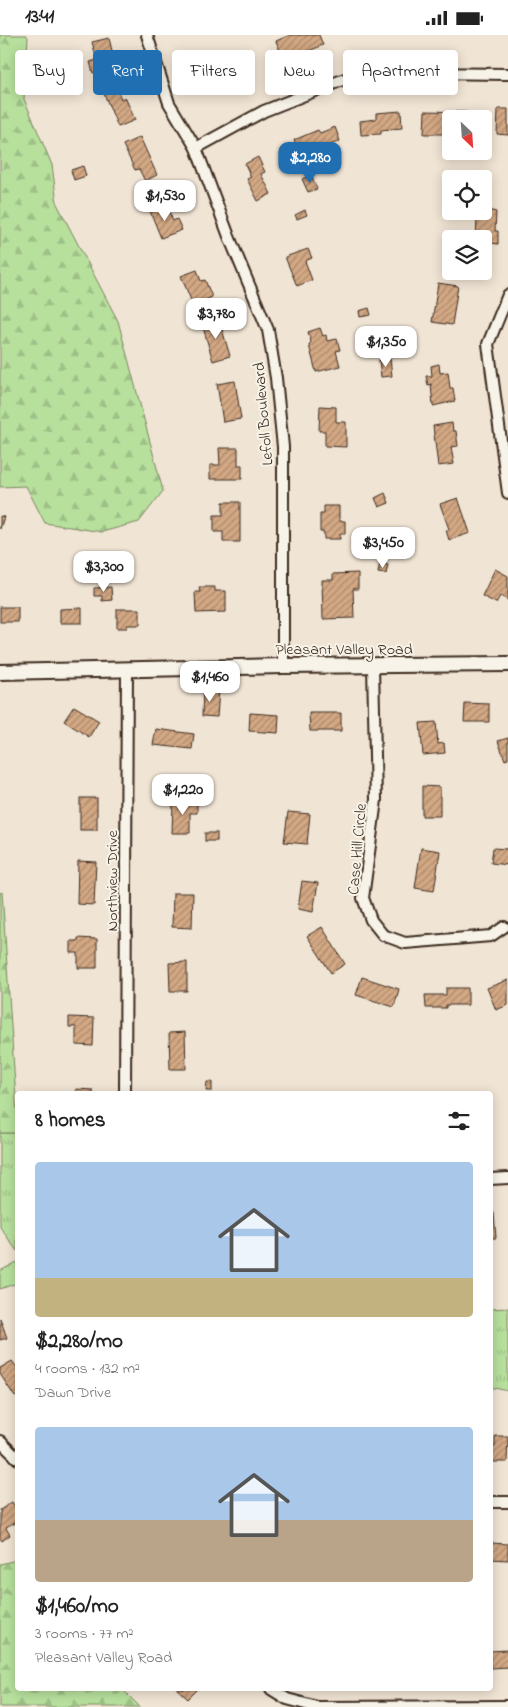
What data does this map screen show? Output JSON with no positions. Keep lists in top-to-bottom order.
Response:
{
  "streets": {
    "main road": ["Pleasant Valley Road"],
    "street": ["Lefoll Boulevard", "Case Hill Circle", "Northview Drive"]
  },
  "crossings": [
    ["Lefoll Boulevard", "Pleasant Valley Road"],
    ["Pleasant Valley Road", "Case Hill Circle"],
    ["Pleasant Valley Road", "Northview Drive"]
  ],
  "north": "bottom right",
  "page": {
    "status": "13:41",
    "chip": [
      "Buy",
      "Rent",
      "Filters",
      "New",
      "Apartment"
    ],
    "price": [
      "$2,280",
      "$1,530",
      "$3,780",
      "$1,350",
      "$3,450",
      "$3,300",
      "$1,460",
      "$1,220"
    ],
    "heading": "8 homes",
    "list": [
      {
        "name": "$2,280/mo",
        "note": "4 rooms · 132 m² · Dawn Drive"
      },
      {
        "name": "$1,460/mo",
        "note": "3 rooms · 77 m² · Pleasant Valley Road"
      }
    ]
  }
}
